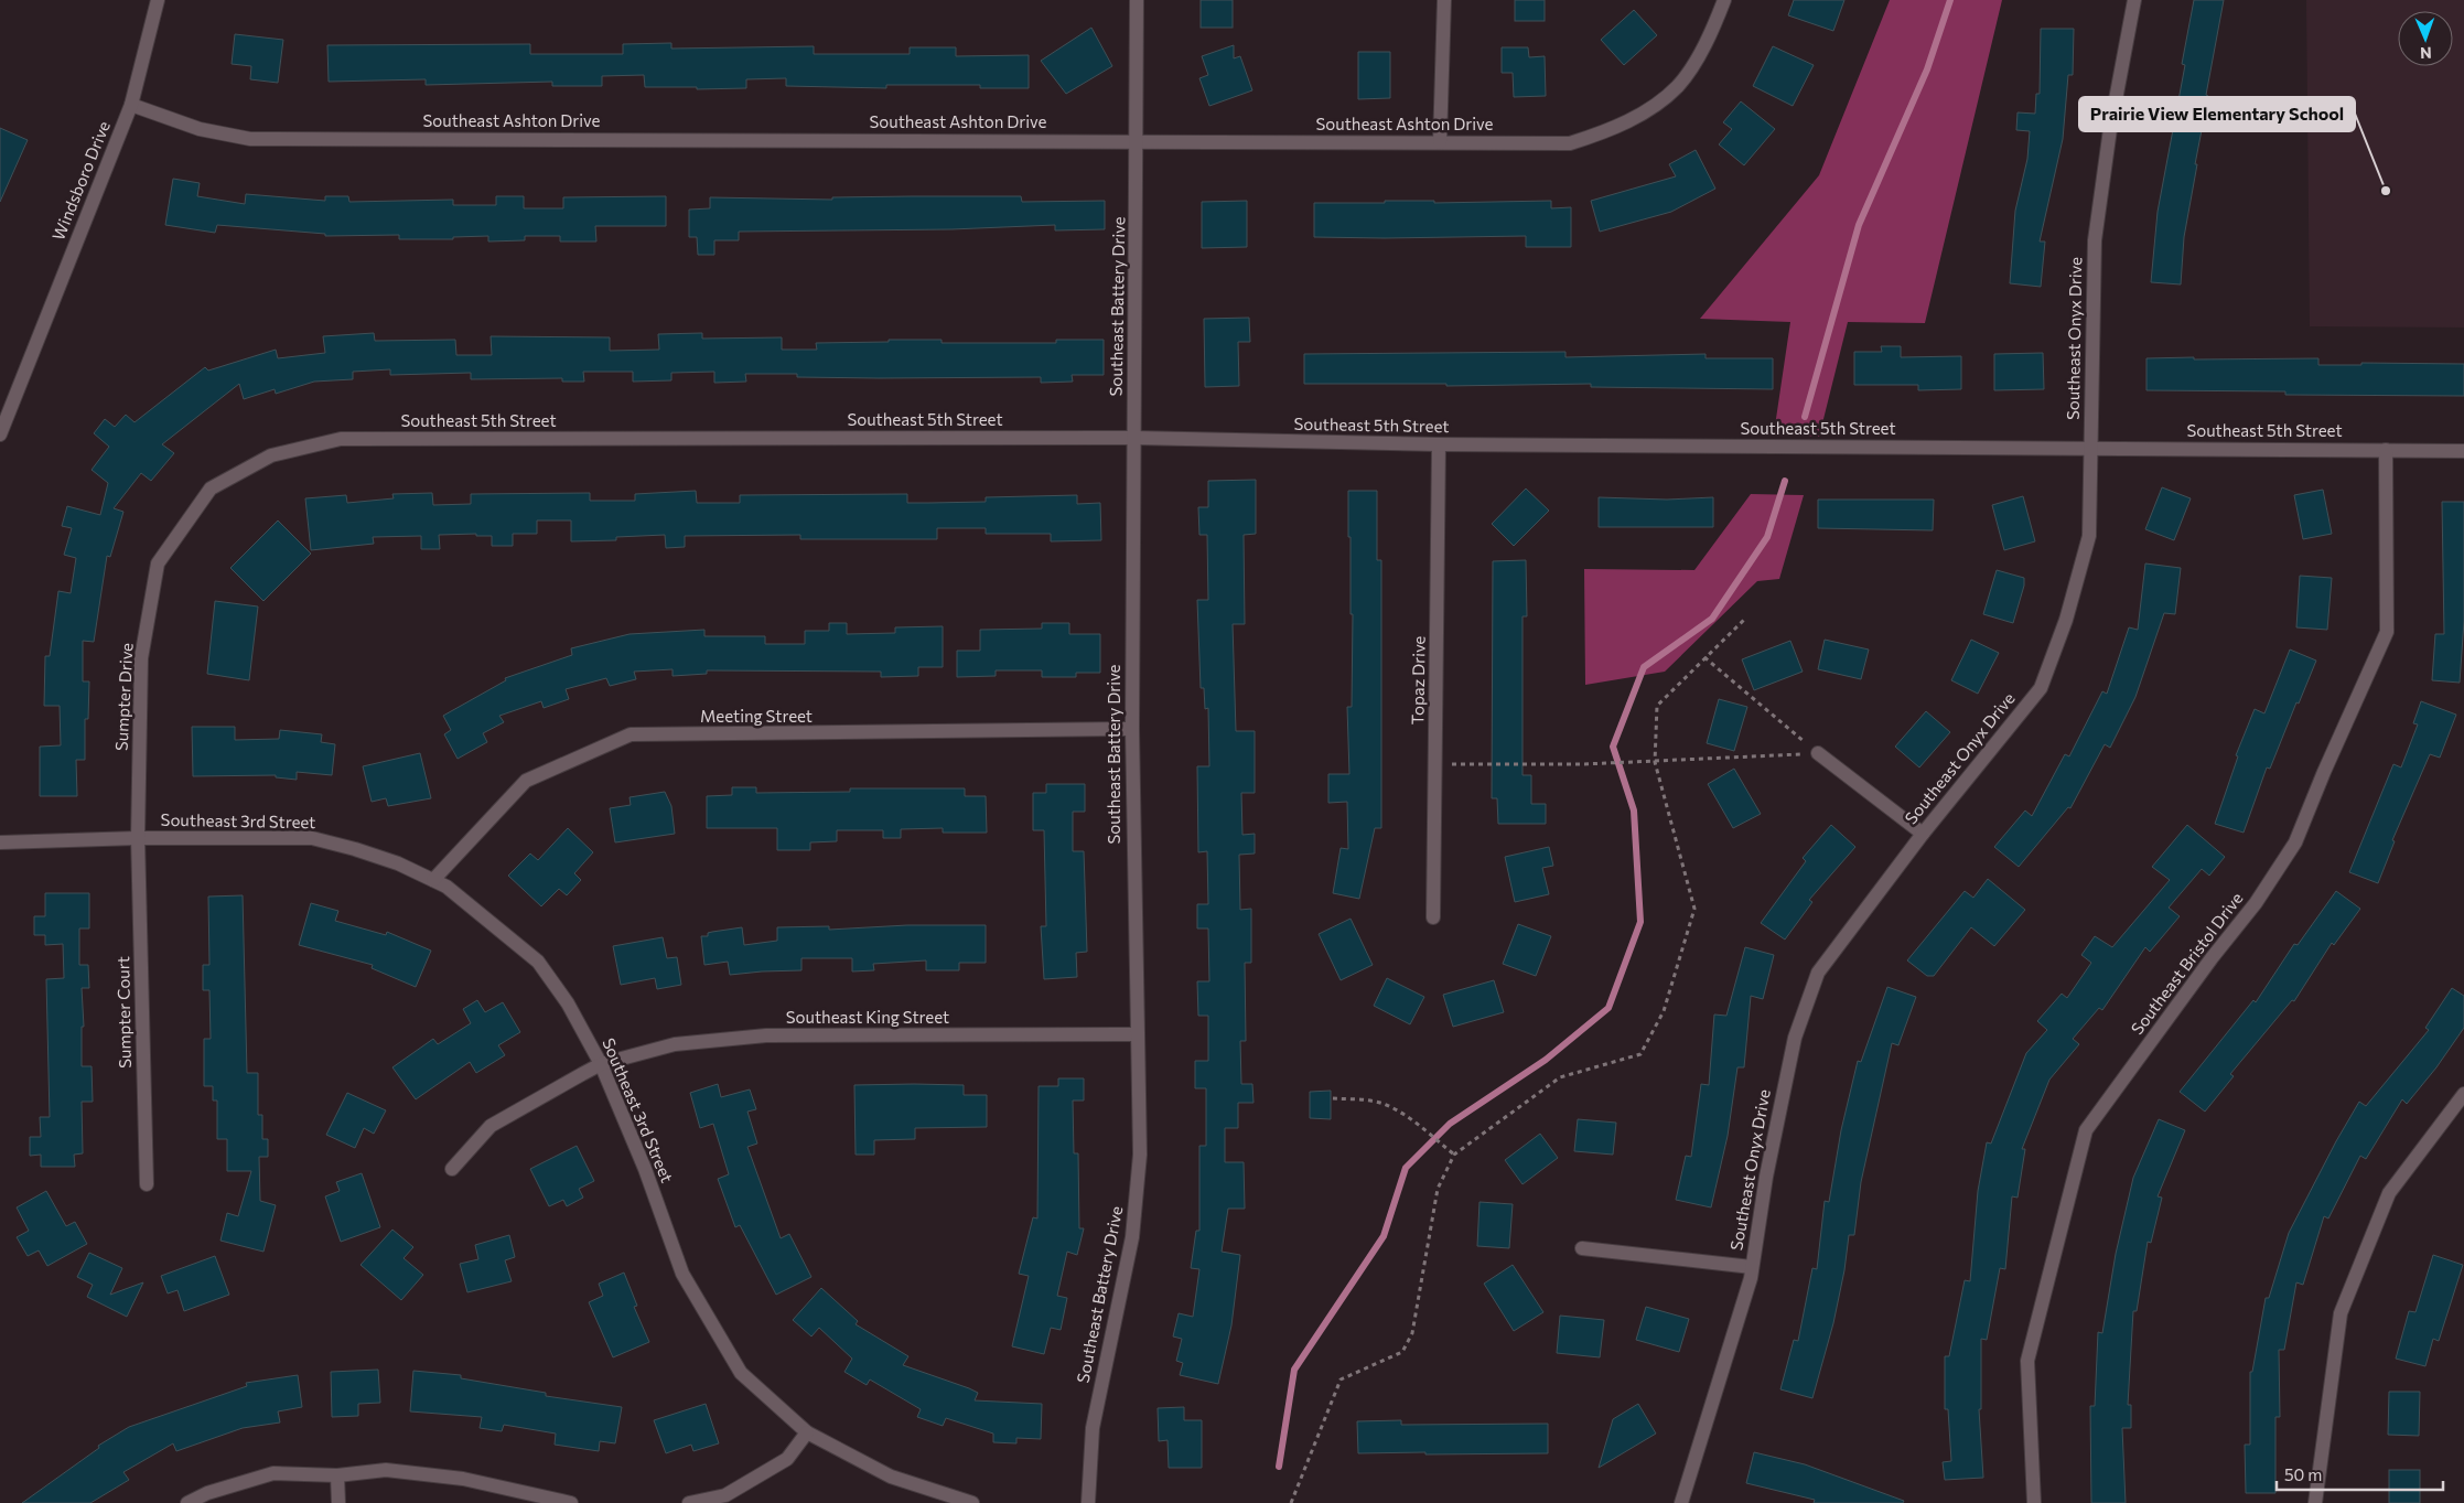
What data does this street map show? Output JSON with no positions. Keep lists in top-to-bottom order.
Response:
{
  "streets": {
    "street": [
      "Southeast Ashton Drive",
      "Windsboro Drive",
      "Southeast Battery Drive",
      "Southeast Onyx Drive",
      "Southeast 5th Street",
      "Topaz Drive",
      "Sumpter Drive",
      "Meeting Street",
      "Southeast 3rd Street",
      "Southeast Bristol Drive",
      "Sumpter Court",
      "Southeast King Street"
    ]
  },
  "crossings": [
    ["Southeast Ashton Drive", "Windsboro Drive"],
    ["Southeast Ashton Drive", "Southeast Battery Drive"],
    ["Southeast Battery Drive", "Southeast 5th Street"],
    ["Southeast Battery Drive", "Meeting Street"],
    ["Southeast Battery Drive", "Southeast King Street"],
    ["Southeast Onyx Drive", "Southeast 5th Street"],
    ["Southeast 5th Street", "Topaz Drive"],
    ["Southeast 5th Street", "Sumpter Drive"],
    ["Southeast 5th Street", "Southeast Bristol Drive"],
    ["Sumpter Drive", "Southeast 3rd Street"],
    ["Sumpter Drive", "Sumpter Court"],
    ["Meeting Street", "Southeast 3rd Street"],
    ["Southeast 3rd Street", "Sumpter Court"],
    ["Southeast 3rd Street", "Southeast King Street"]
  ],
  "places": ["Prairie View Elementary School"],
  "scale_bar": "50 m",
  "north": "bottom"
}
